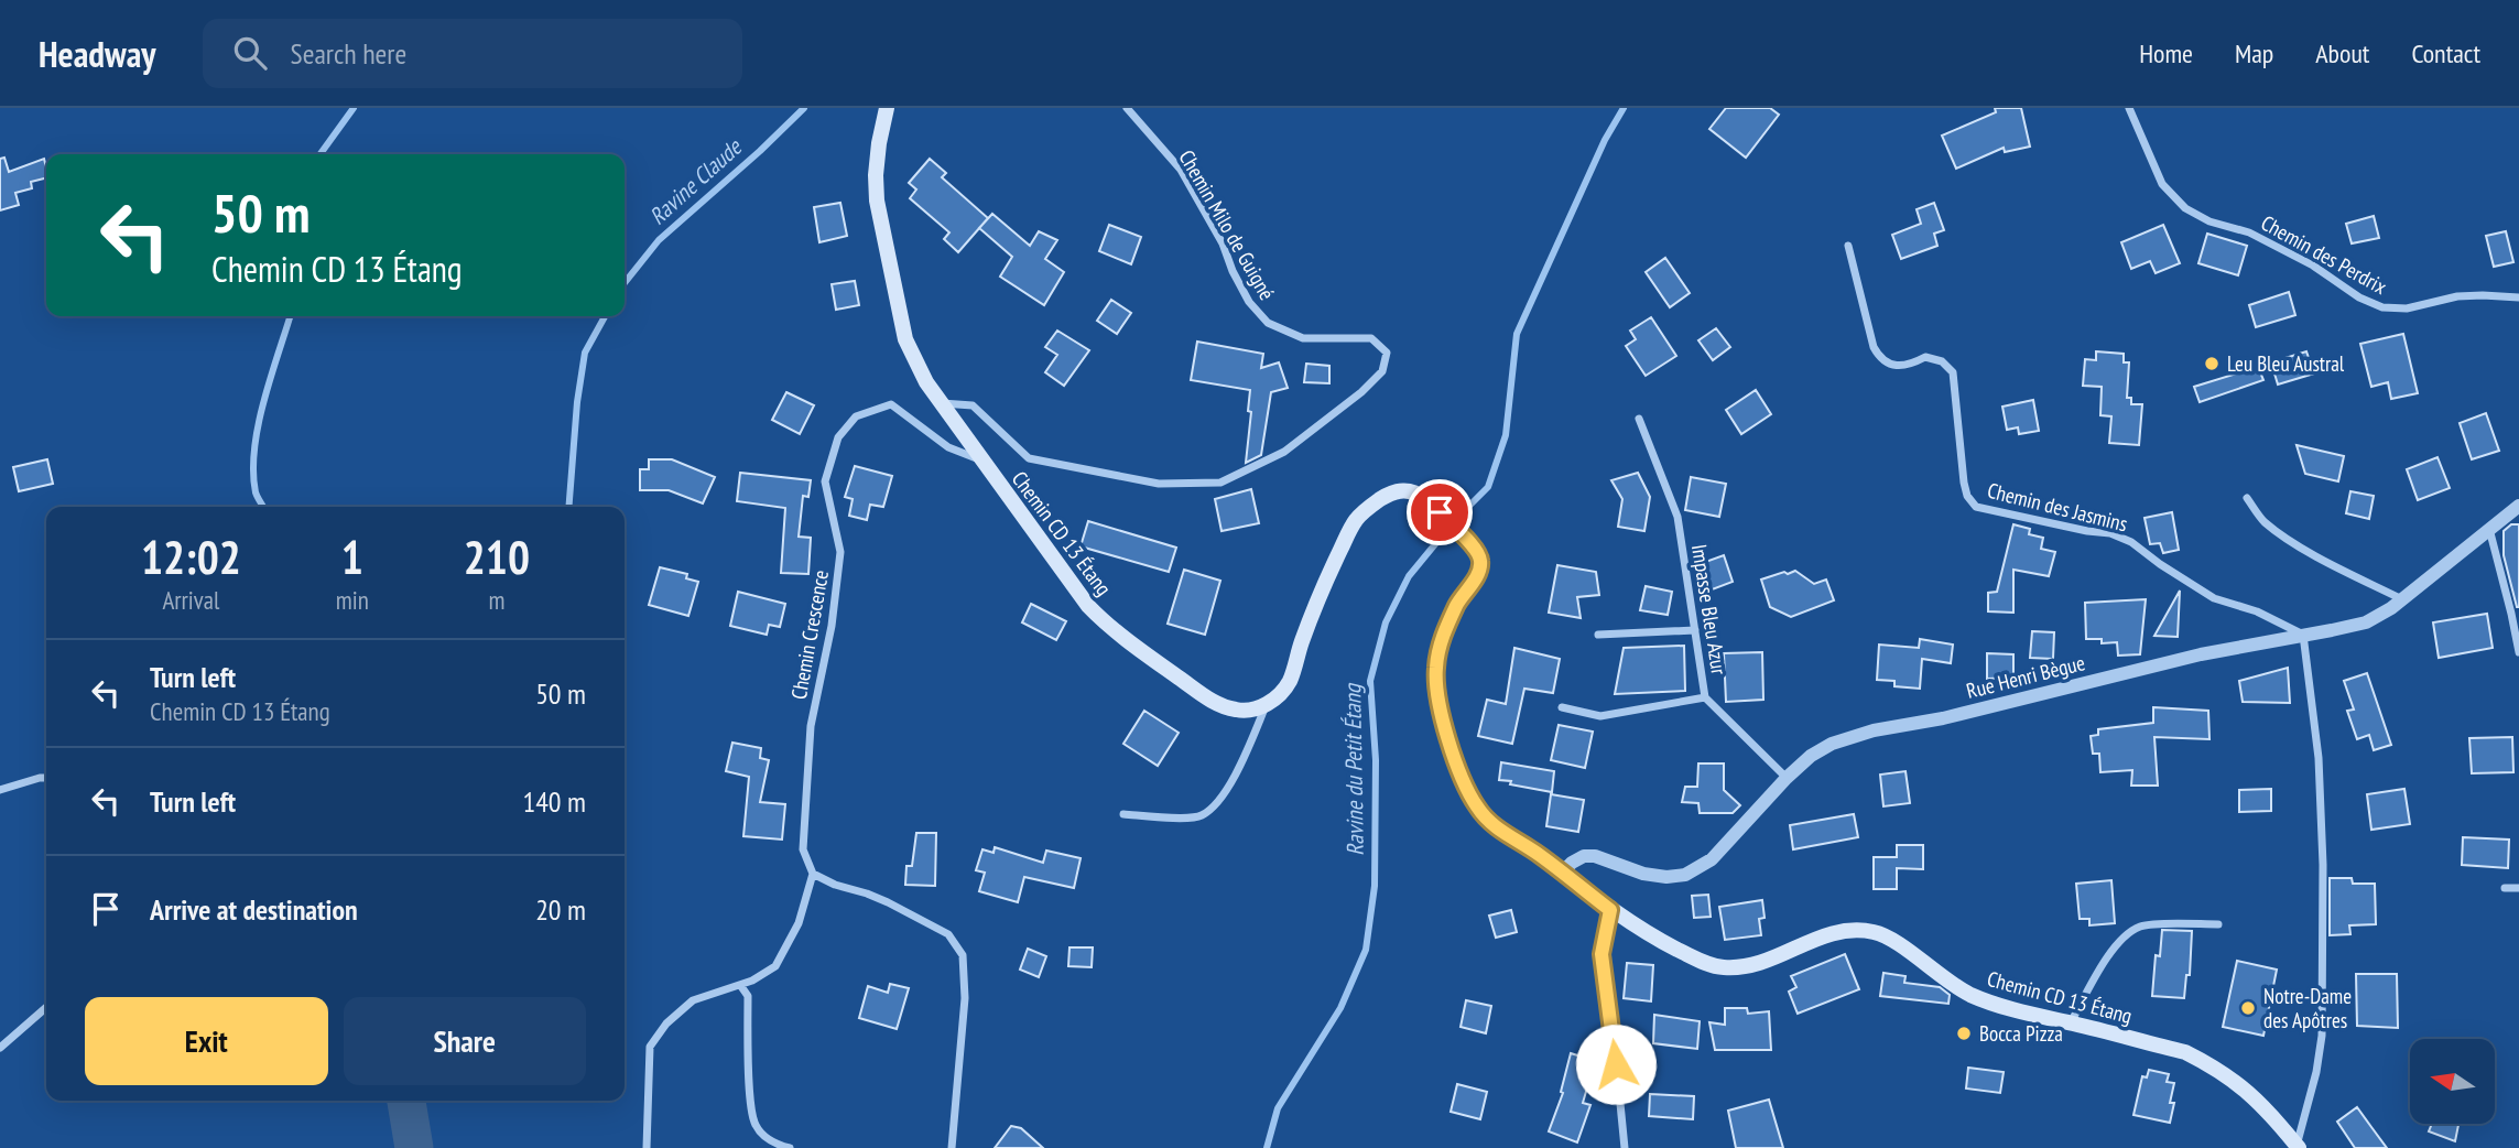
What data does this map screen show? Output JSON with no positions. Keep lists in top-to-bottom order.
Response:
{
  "streets": {
    "main road": ["Chemin CD 13 Étang"],
    "street": [
      "Chemin Milo de Guigné",
      "Chemin des Perdrix",
      "Chemin des Jasmins",
      "Impasse Bleu Azur",
      "Chemin Crescence",
      "Rue Henri Bègue"
    ]
  },
  "crossings": [
    ["Chemin Milo de Guigné", "Chemin CD 13 Étang"],
    ["Chemin des Jasmins", "Rue Henri Bègue"],
    ["Chemin CD 13 Étang", "Chemin Crescence"],
    ["Chemin CD 13 Étang", "Rue Henri Bègue"],
    ["Impasse Bleu Azur", "Rue Henri Bègue"]
  ],
  "water": ["Ravine Claude", "Ravine du Petit Étang"],
  "places": ["Leu Bleu Austral", "Notre-Dame des Apôtres", "Bocca Pizza"],
  "north": "left",
  "page": {
    "header": "Headway",
    "search": "Search here",
    "nav": [
      "Home",
      "Map",
      "About",
      "Contact"
    ],
    "turn": ["50 m", "Chemin CD 13 Étang"],
    "eta": [
      "12:02",
      "Arrival",
      "1",
      "min",
      "210",
      "m"
    ],
    "list": [
      {
        "name": "Turn left",
        "note": "Chemin CD 13 Étang",
        "value": "50 m"
      },
      {
        "name": "Turn left",
        "value": "140 m"
      },
      {
        "name": "Arrive at destination",
        "value": "20 m"
      }
    ],
    "buttons": ["Exit", "Share"]
  }
}
